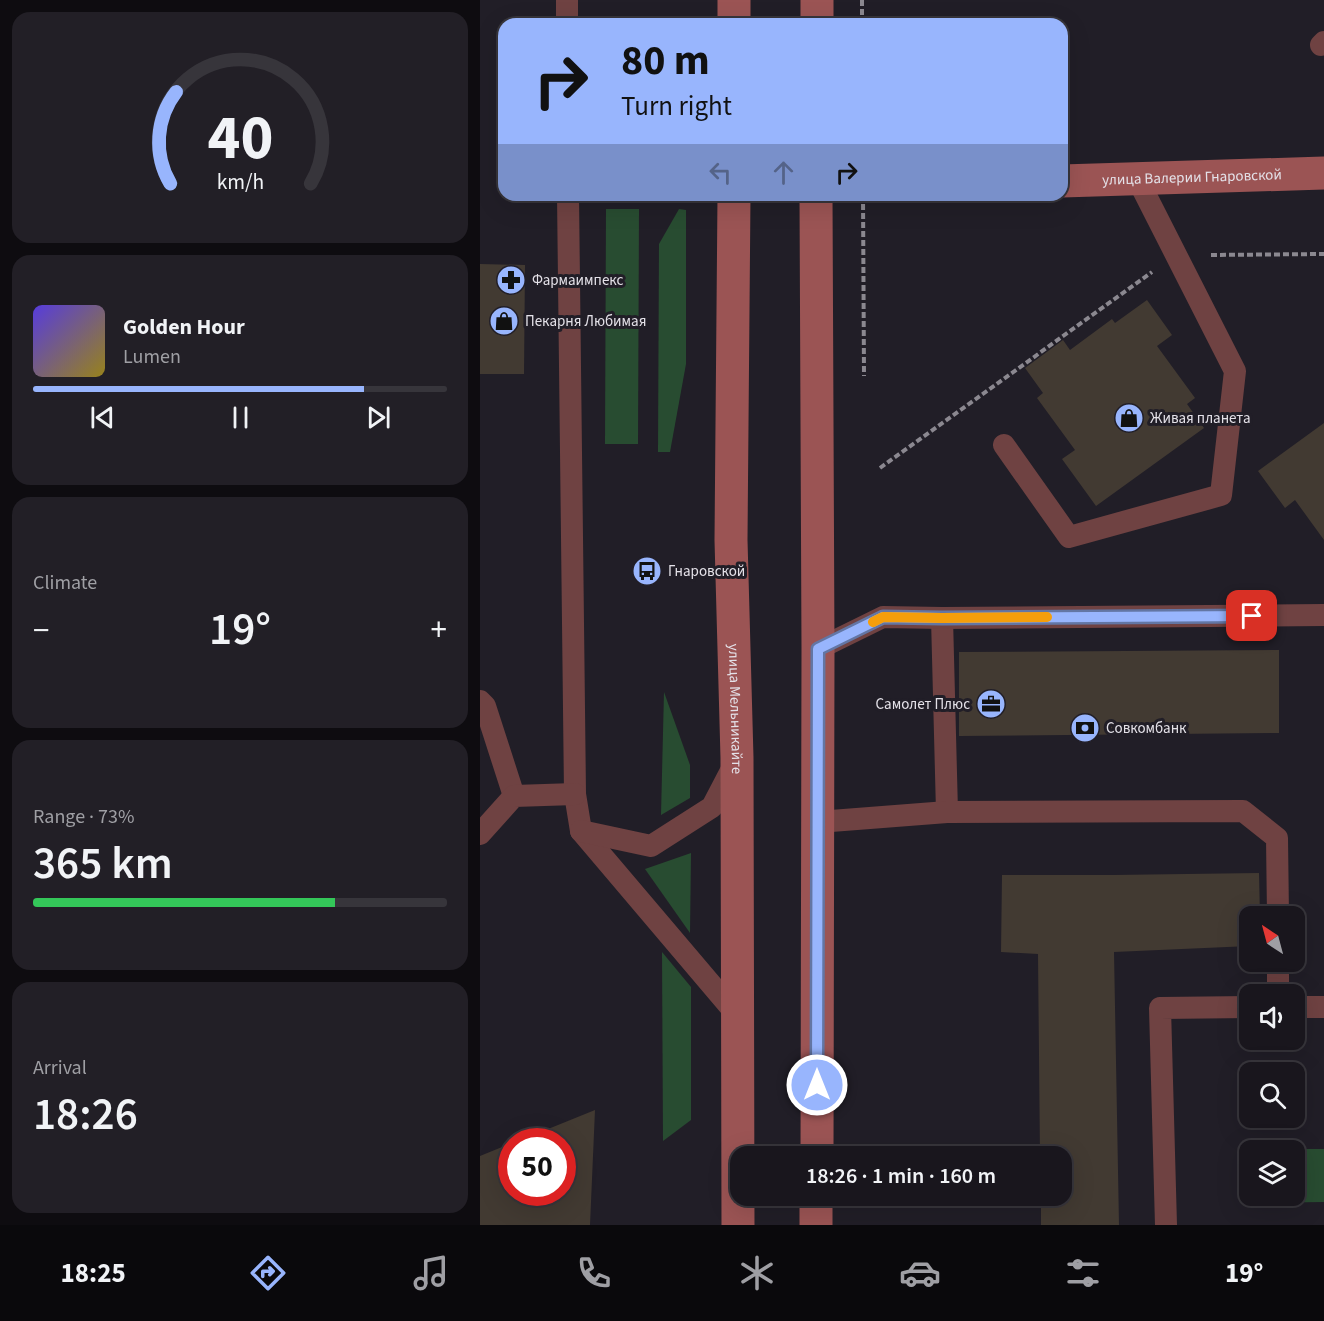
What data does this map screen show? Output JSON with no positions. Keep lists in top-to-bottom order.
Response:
{
  "streets": {
    "main road": ["улица Валерии Гнаровской", "улица Мельникайте"]
  },
  "places": {
    "pharmacy": ["Фармаимпекс"],
    "shop": ["Пекарня Любимая", "Живая планета"],
    "bus stop": ["Гнаровской"],
    "office": ["Самолет Плюс"],
    "bank": ["Совкомбанк"]
  },
  "north": "top left",
  "page": {
    "turn": ["80 m", "Turn right"],
    "song": ["Golden Hour", "Lumen"],
    "tile": [
      "Climate",
      ["Range · 73%", "365 km"],
      ["Arrival", "18:26"]
    ],
    "heat": ["−", "19°", "+"],
    "limit": "50",
    "trip": "18:26 · 1 min · 160 m",
    "tabs": ["18:25", "19°"],
    "gauge": ["40", "km/h"]
  }
}
